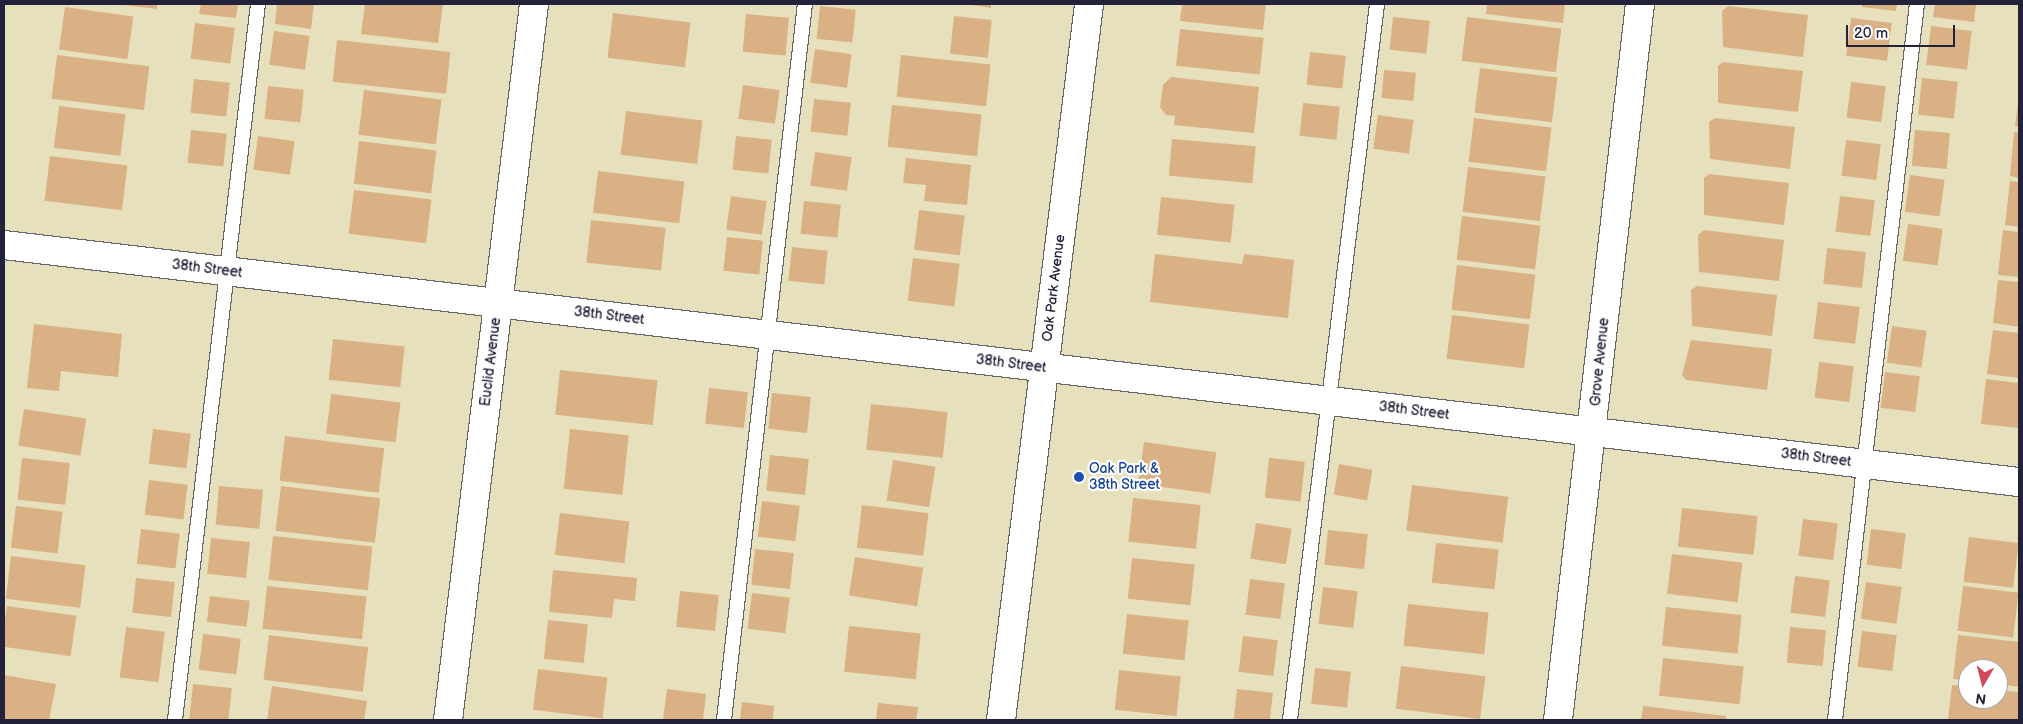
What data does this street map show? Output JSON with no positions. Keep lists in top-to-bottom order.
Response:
{
  "streets": {
    "street": [
      "38th Street",
      "Oak Park Avenue",
      "Euclid Avenue",
      "Grove Avenue"
    ]
  },
  "crossings": [
    ["38th Street", "Oak Park Avenue"],
    ["38th Street", "Euclid Avenue"],
    ["38th Street", "Grove Avenue"]
  ],
  "places": ["Oak Park & 38th Street"],
  "scale_bar": "20 m",
  "north": "bottom"
}
